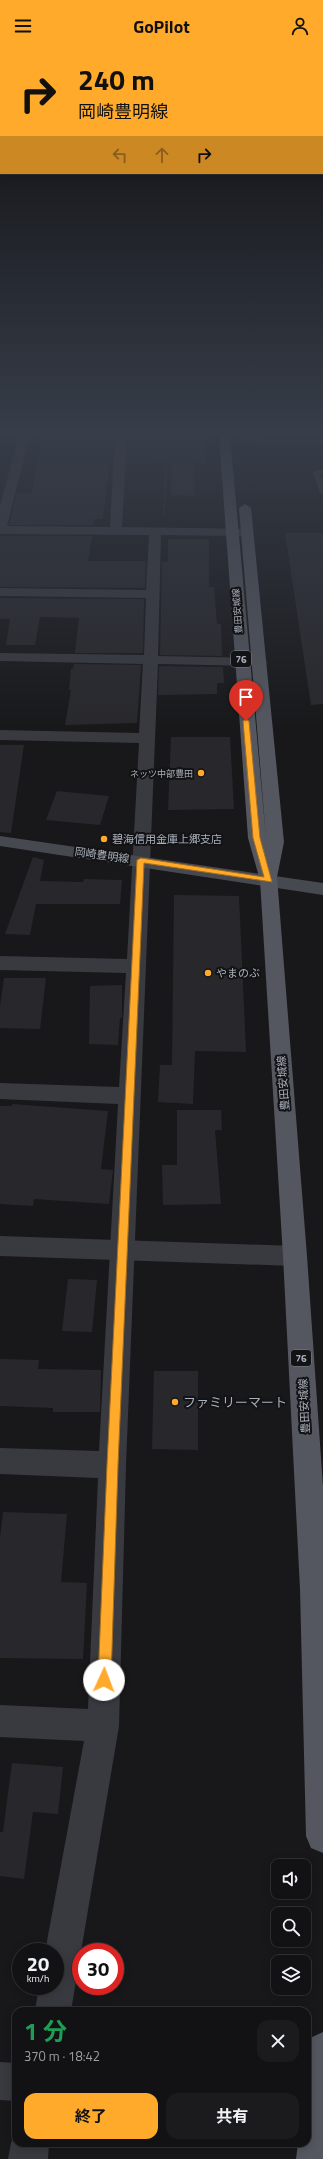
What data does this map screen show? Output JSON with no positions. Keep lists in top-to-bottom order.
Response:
{
  "streets": {
    "main road": ["豊田安城線", "76", "岡崎豊明線"]
  },
  "crossings": [
    ["豊田安城線", "岡崎豊明線"]
  ],
  "places": [
    "ネッツ中部豊田",
    "碧海信用金庫上郷支店",
    "やまのぶ",
    "ファミリーマート"
  ],
  "page": {
    "header": "GoPilot",
    "turn": ["240 m", "岡崎豊明線"],
    "speed": "20 km/h",
    "limit": "30",
    "heading": ["1 分", "370 m · 18:42"],
    "buttons": ["終了", "共有"]
  }
}
